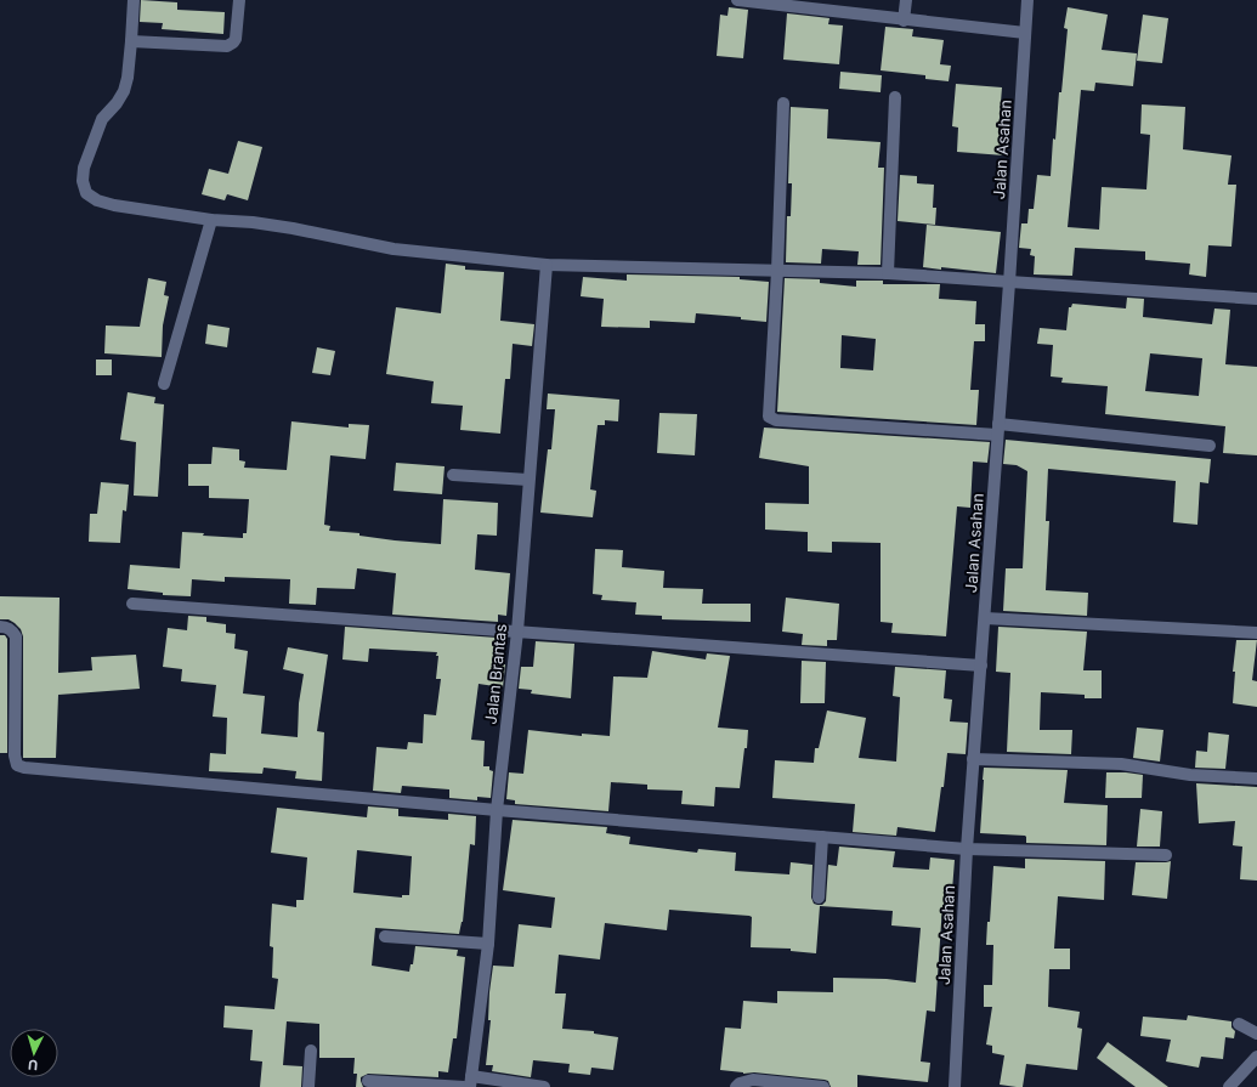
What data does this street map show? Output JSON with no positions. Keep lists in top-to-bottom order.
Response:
{
  "streets": {
    "street": ["Jalan Asahan", "Jalan Brantas"]
  },
  "north": "bottom"
}
